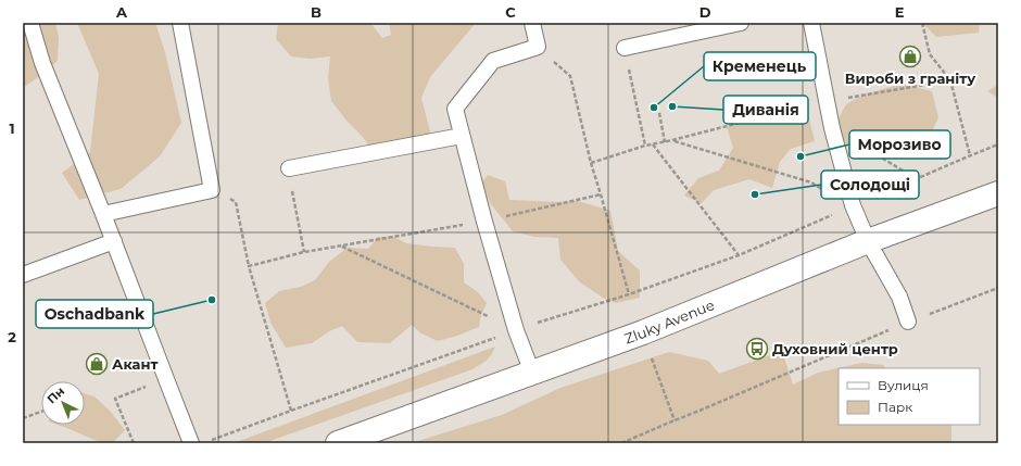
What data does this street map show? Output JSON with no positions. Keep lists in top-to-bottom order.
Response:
{
  "streets": {
    "main road": ["Zluky Avenue"]
  },
  "places": {
    "shop": ["Вироби з граніту", "Акант"],
    "other": [
      "Диванія",
      "Кременець",
      "Морозиво",
      "Солодощі",
      "Oschadbank"
    ],
    "bus stop": ["Духовний центр"]
  },
  "legend": ["Вулиця", "Парк"],
  "north": "top left",
  "grid": {
    "columns": [
      "A",
      "B",
      "C",
      "D",
      "E"
    ],
    "rows": ["1", "2"]
  }
}
